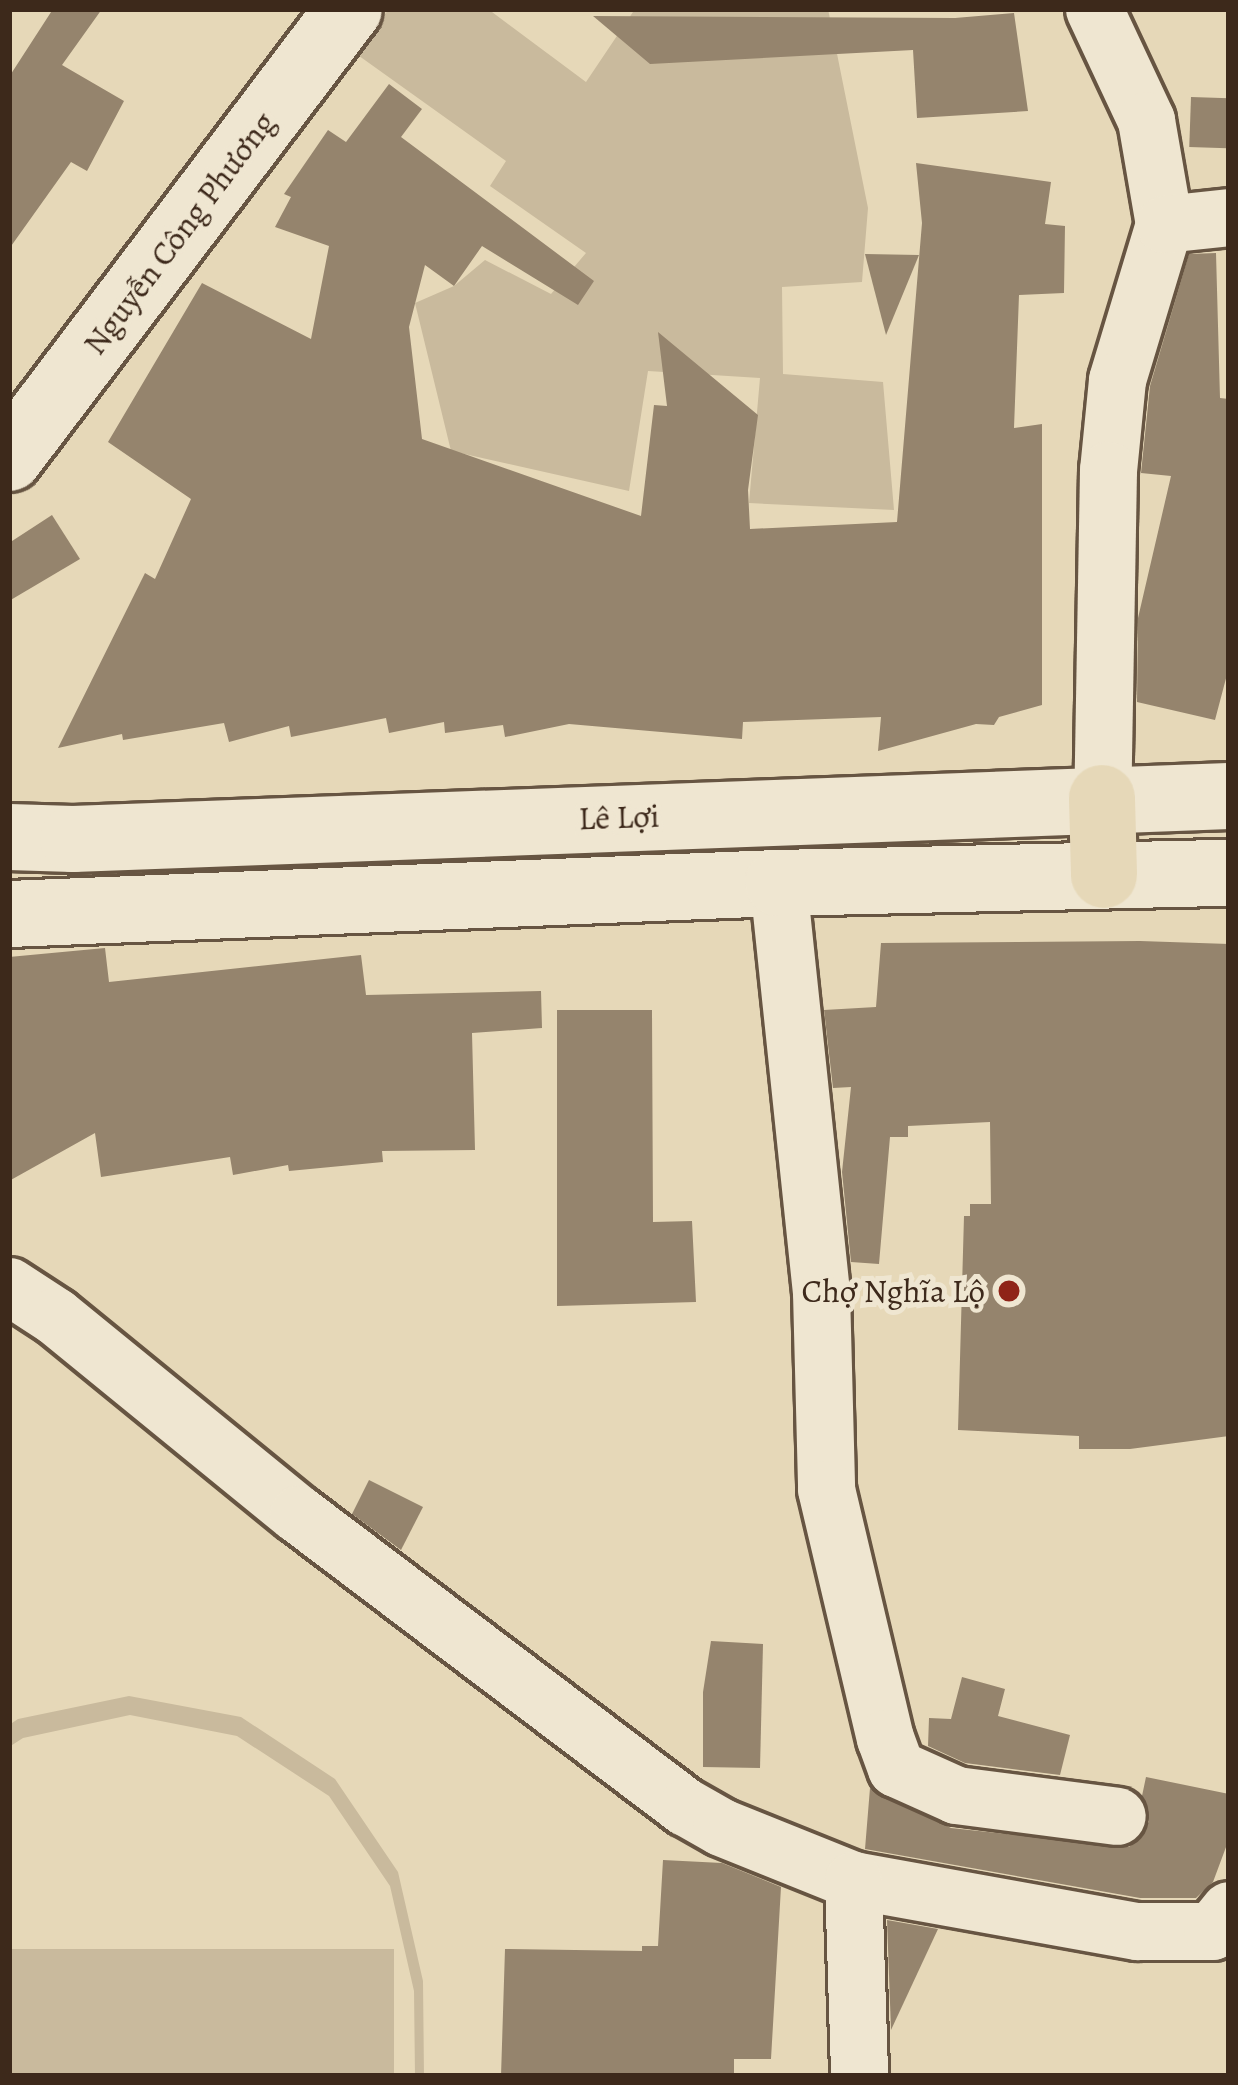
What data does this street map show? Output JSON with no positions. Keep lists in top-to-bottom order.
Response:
{
  "streets": {
    "main road": ["Nguyễn Công Phương", "Lê Lợi"]
  },
  "places": ["Chợ Nghĩa Lộ"]
}
